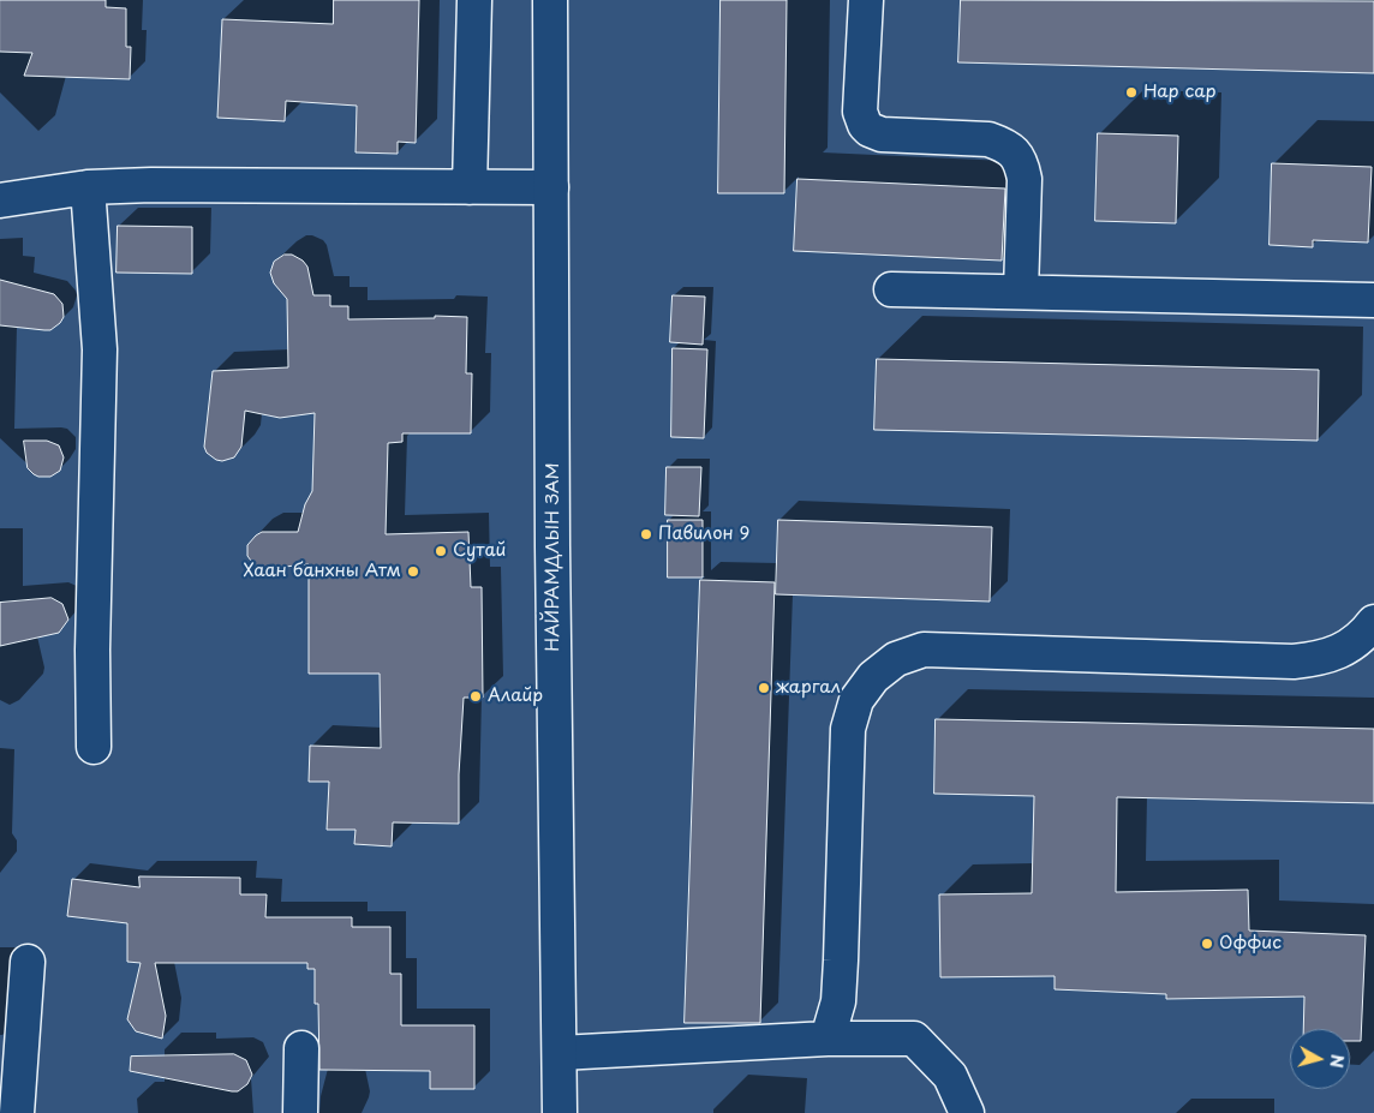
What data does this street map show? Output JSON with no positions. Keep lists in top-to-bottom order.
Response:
{
  "streets": {
    "street": ["НАЙРАМДЛЫН ЗАМ"]
  },
  "places": [
    "Нар сар",
    "Павилон 9",
    "Сутай",
    "Хаан банхны Атм",
    "жаргал",
    "Алайр",
    "Оффис"
  ],
  "north": "right"
}
